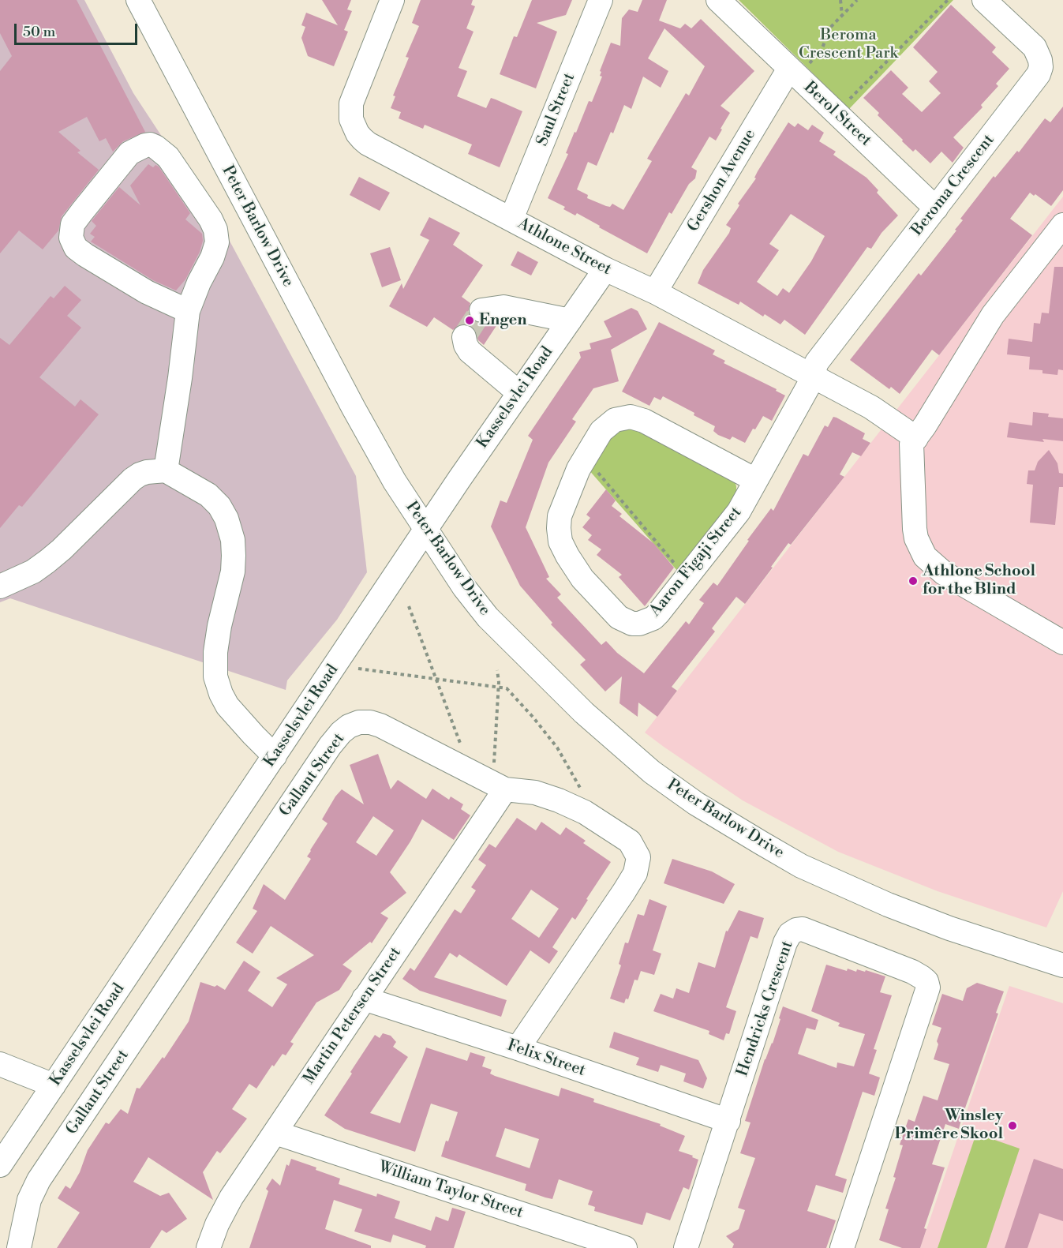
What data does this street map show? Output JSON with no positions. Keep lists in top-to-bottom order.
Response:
{
  "streets": {
    "street": [
      "Saul Street",
      "Berol Street",
      "Gershon Avenue",
      "Beroma Crescent",
      "Peter Barlow Drive",
      "Athlone Street",
      "Kasselsvlei Road",
      "Aaron Figaji Street",
      "Gallant Street",
      "Hendricks Crescent",
      "Martin Petersen Street",
      "Felix Street",
      "William Taylor Street"
    ]
  },
  "crossings": [
    ["Saul Street", "Athlone Street"],
    ["Berol Street", "Gershon Avenue"],
    ["Berol Street", "Beroma Crescent"],
    ["Gershon Avenue", "Athlone Street"],
    ["Beroma Crescent", "Athlone Street"],
    ["Beroma Crescent", "Aaron Figaji Street"],
    ["Peter Barlow Drive", "Kasselsvlei Road"],
    ["Athlone Street", "Kasselsvlei Road"],
    ["Athlone Street", "Aaron Figaji Street"],
    ["Gallant Street", "Martin Petersen Street"],
    ["Gallant Street", "Felix Street"],
    ["Hendricks Crescent", "Felix Street"],
    ["Martin Petersen Street", "Felix Street"],
    ["Martin Petersen Street", "William Taylor Street"]
  ],
  "parks": ["Beroma Crescent Park"],
  "places": ["Engen", "Athlone School for the Blind", "Winsley Primêre Skool"],
  "scale_bar": "50 m"
}
